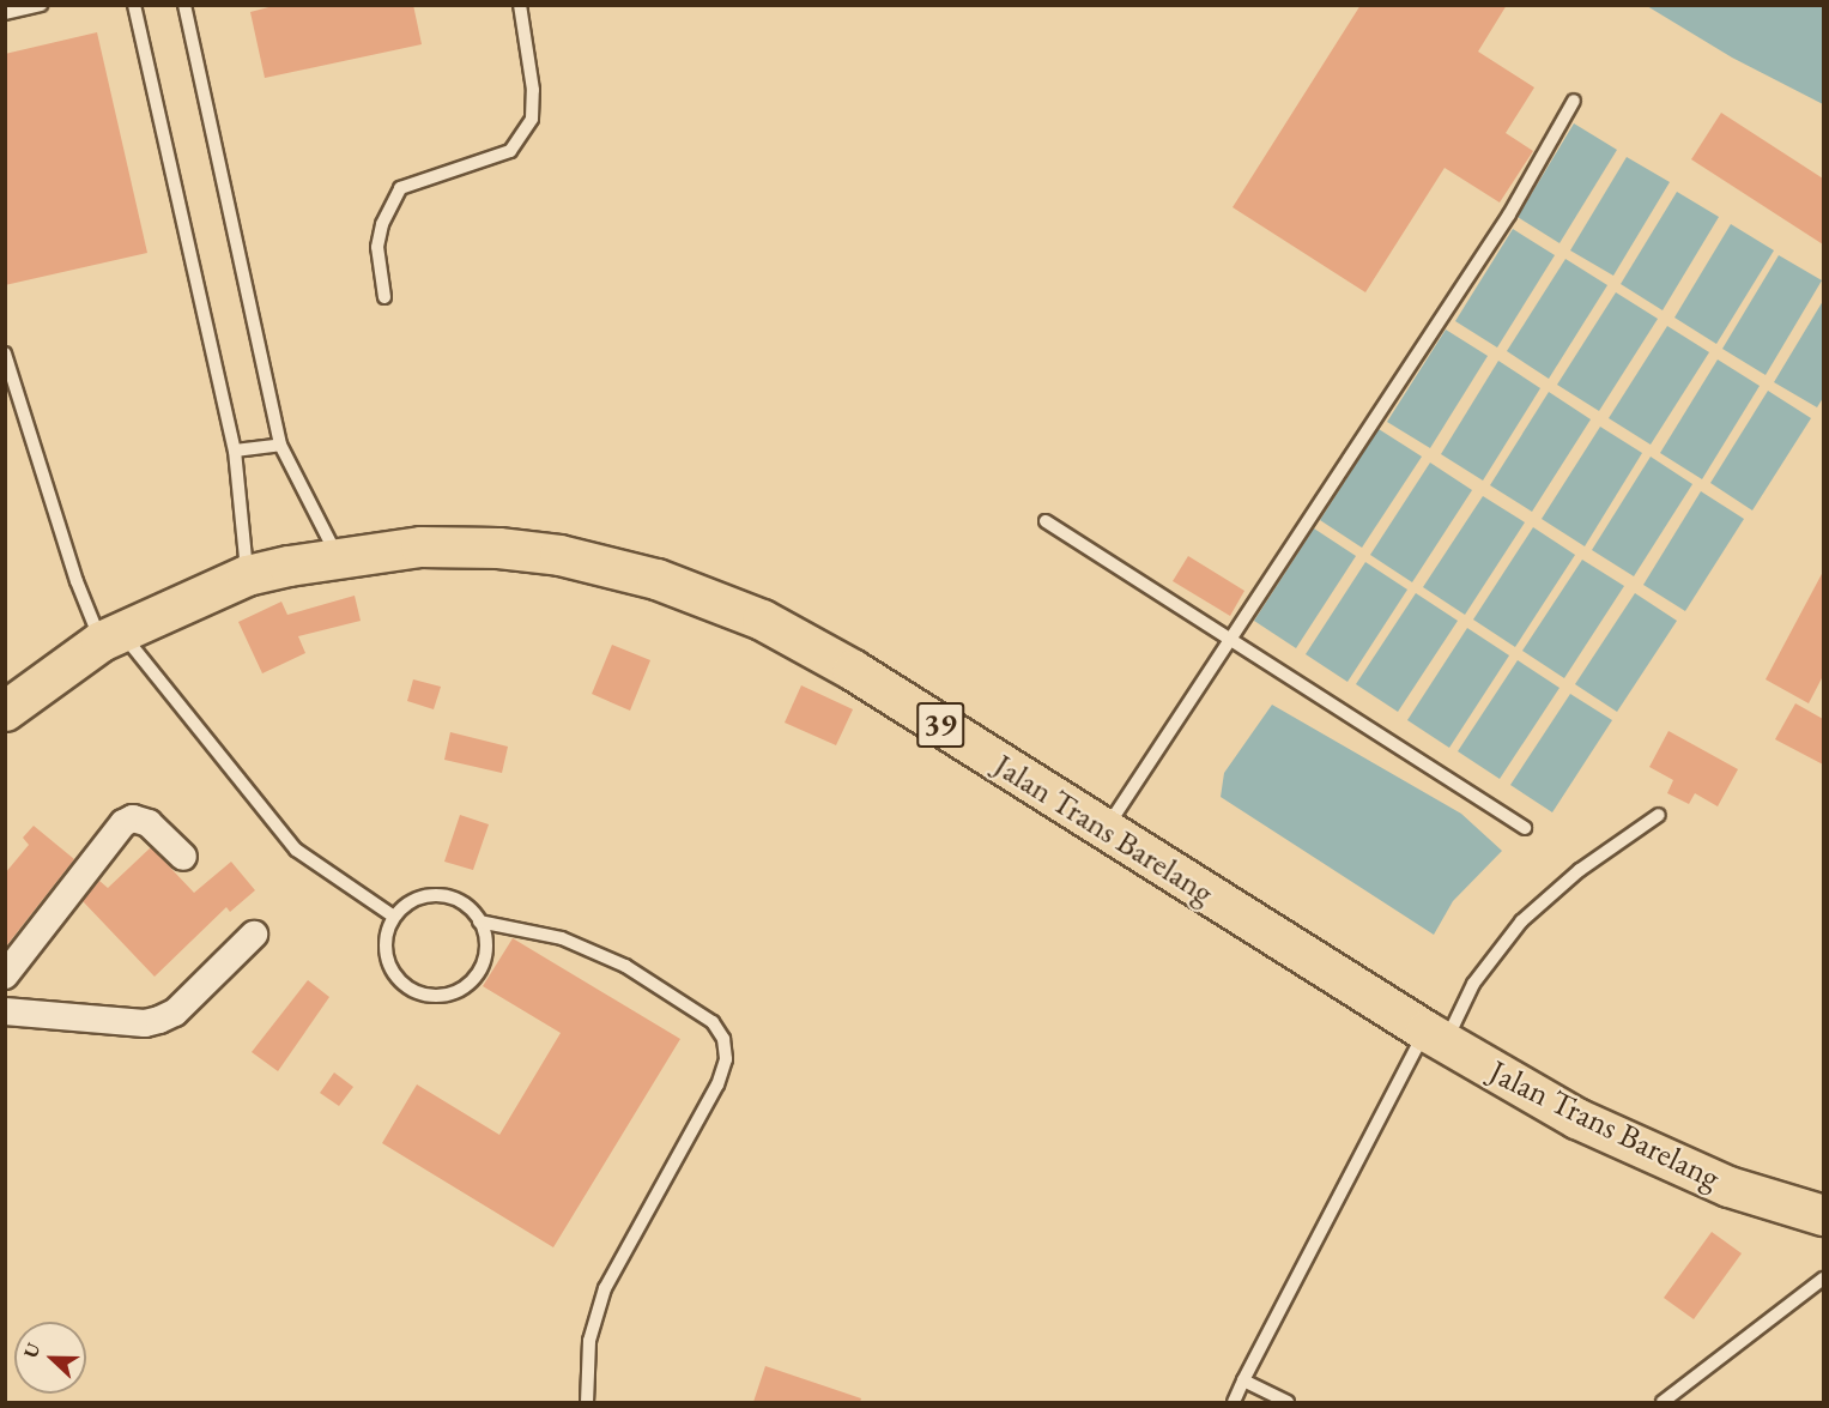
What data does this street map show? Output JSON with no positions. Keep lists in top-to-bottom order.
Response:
{
  "streets": {
    "highway": ["39", "Jalan Trans Barelang"]
  },
  "north": "left"
}
